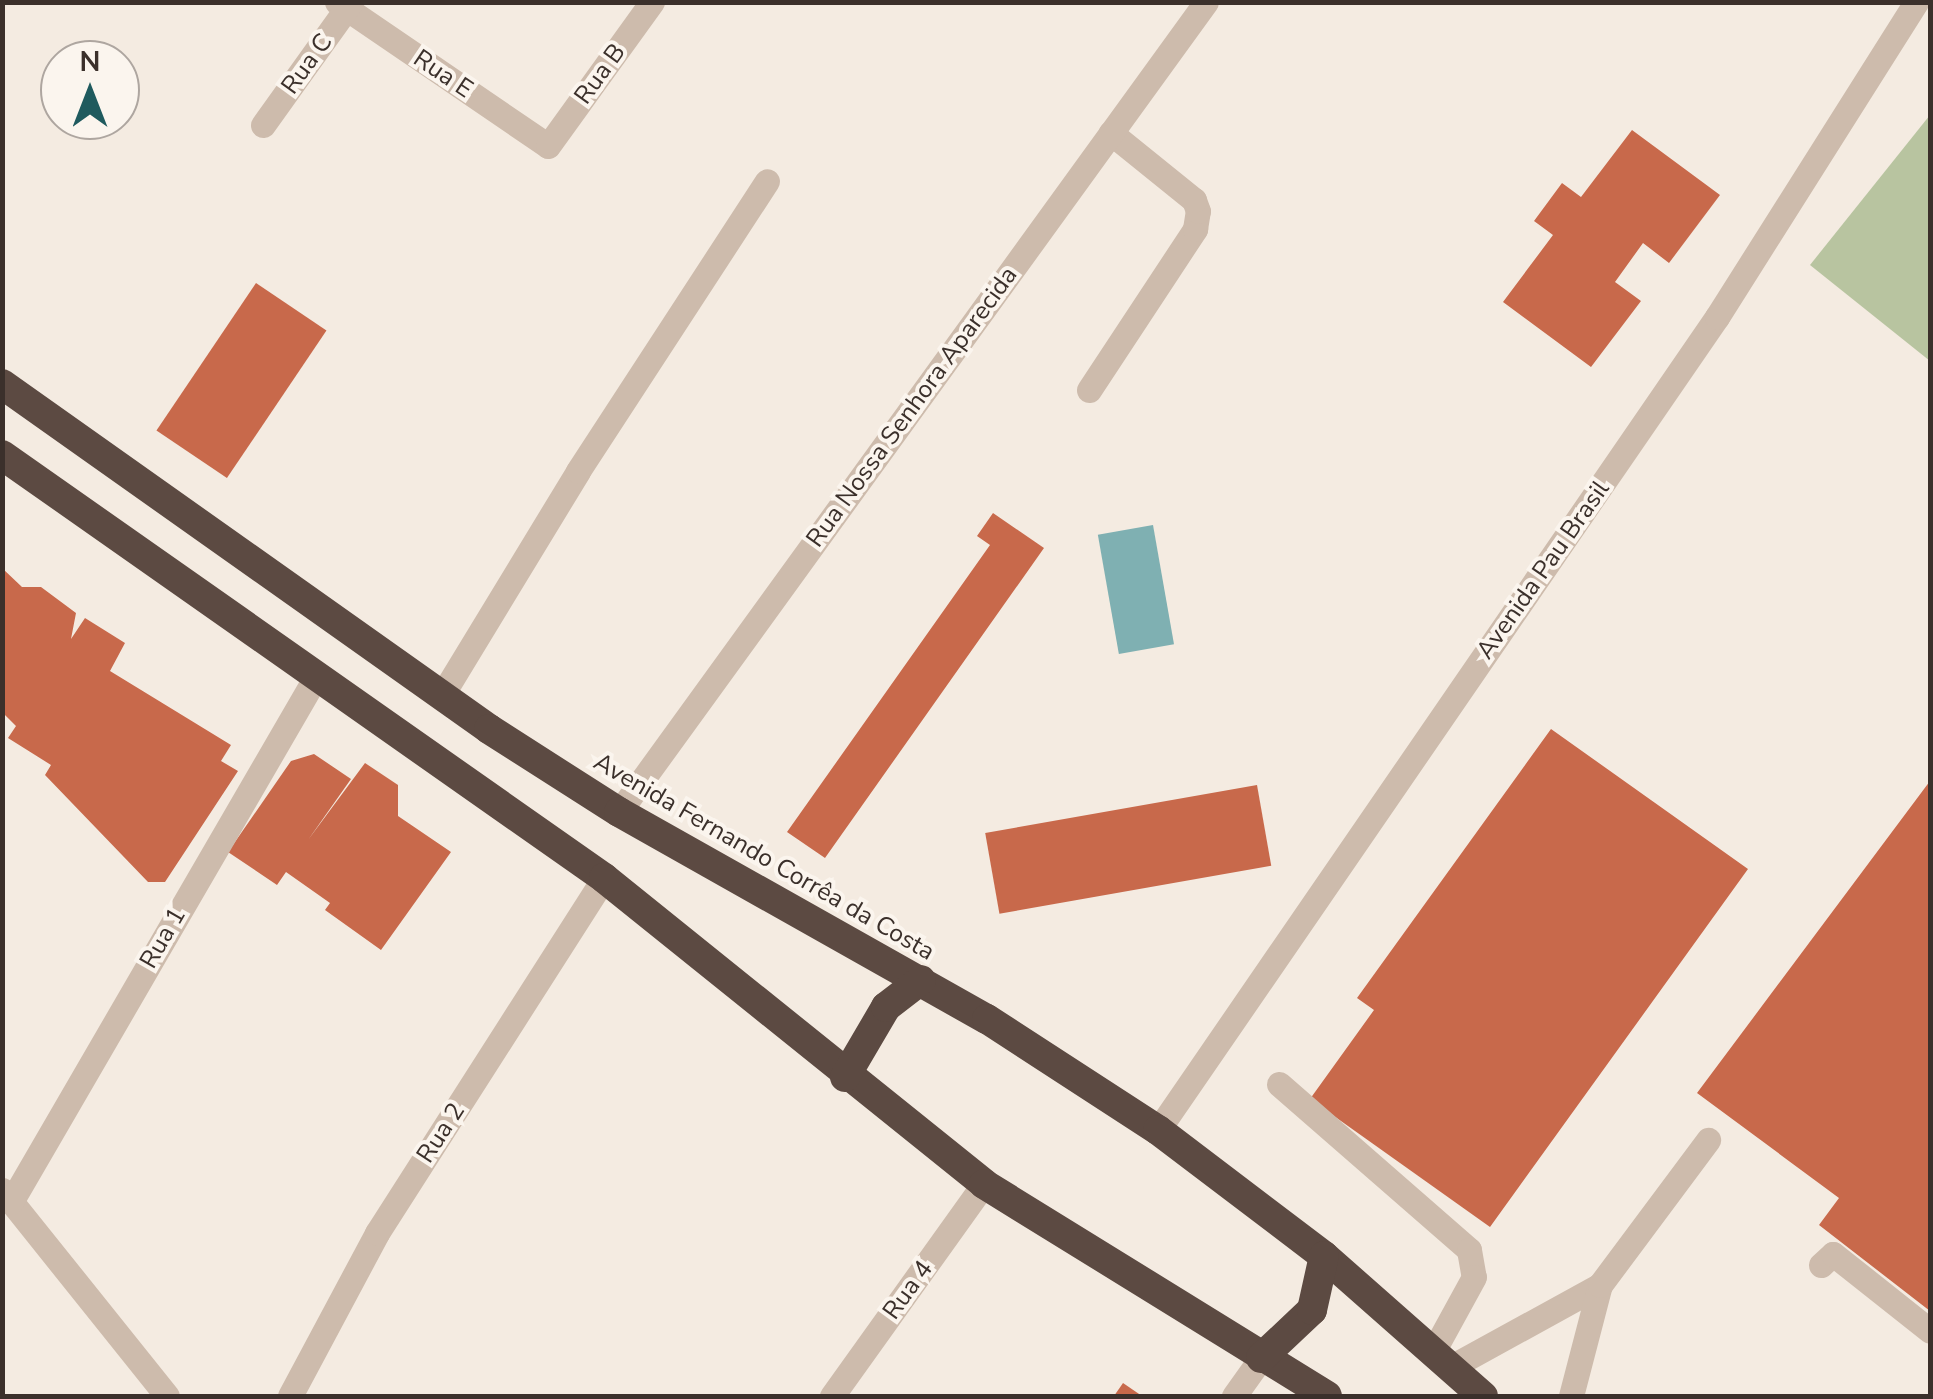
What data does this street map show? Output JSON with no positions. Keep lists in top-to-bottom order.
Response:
{
  "streets": {
    "highway": ["Avenida Fernando Corrêa da Costa"],
    "street": [
      "Rua C",
      "Rua E",
      "Rua B",
      "Rua Nossa Senhora Aparecida",
      "Avenida Pau Brasil",
      "Rua 1",
      "Rua 2",
      "Rua 4"
    ]
  },
  "crossings": [
    ["Rua C", "Rua E"],
    ["Rua E", "Rua B"],
    ["Rua Nossa Senhora Aparecida", "Avenida Fernando Corrêa da Costa"],
    ["Avenida Pau Brasil", "Avenida Fernando Corrêa da Costa"]
  ],
  "north": "top"
}
